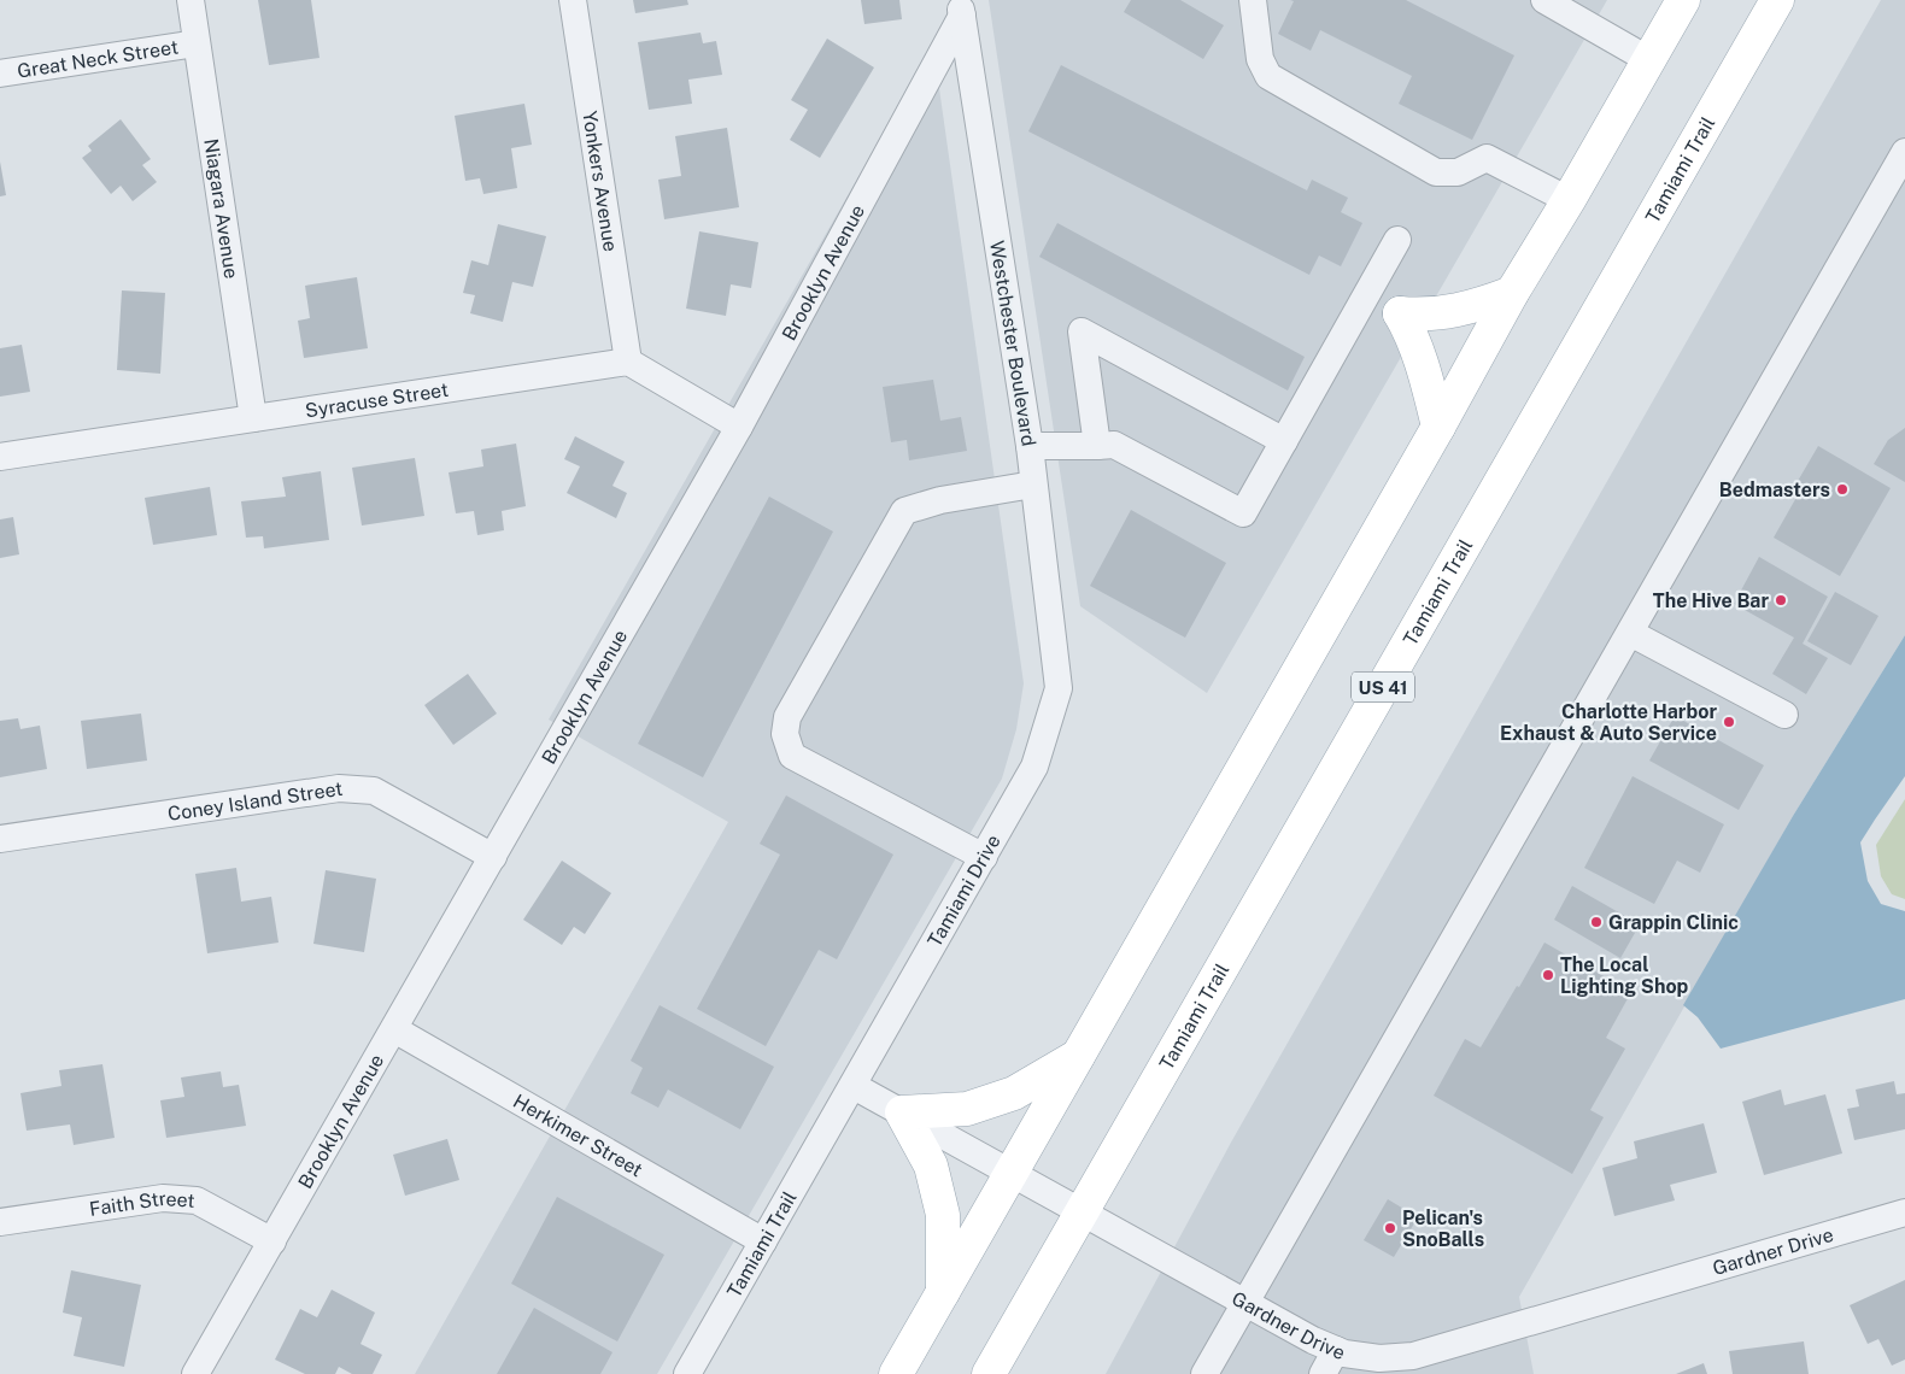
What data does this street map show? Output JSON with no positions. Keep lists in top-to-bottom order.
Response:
{
  "streets": {
    "main road": ["Tamiami Trail", "US 41"],
    "street": [
      "Great Neck Street",
      "Yonkers Avenue",
      "Niagara Avenue",
      "Brooklyn Avenue",
      "Westchester Boulevard",
      "Syracuse Street",
      "Coney Island Street",
      "Tamiami Drive",
      "Herkimer Street",
      "Faith Street",
      "Gardner Drive"
    ]
  },
  "crossings": [
    ["Great Neck Street", "Niagara Avenue"],
    ["Tamiami Trail", "Tamiami Drive"],
    ["Tamiami Trail", "Herkimer Street"],
    ["Tamiami Trail", "Gardner Drive"],
    ["Yonkers Avenue", "Syracuse Street"],
    ["Niagara Avenue", "Syracuse Street"],
    ["Brooklyn Avenue", "Westchester Boulevard"],
    ["Brooklyn Avenue", "Coney Island Street"],
    ["Brooklyn Avenue", "Herkimer Street"],
    ["Brooklyn Avenue", "Faith Street"],
    ["Westchester Boulevard", "Tamiami Drive"],
    ["Tamiami Drive", "Gardner Drive"]
  ],
  "places": [
    "Bedmasters",
    "The Hive Bar",
    "Charlotte Harbor Exhaust & Auto Service",
    "Grappin Clinic",
    "The Local Lighting Shop",
    "Pelican's SnoBalls"
  ]
}
